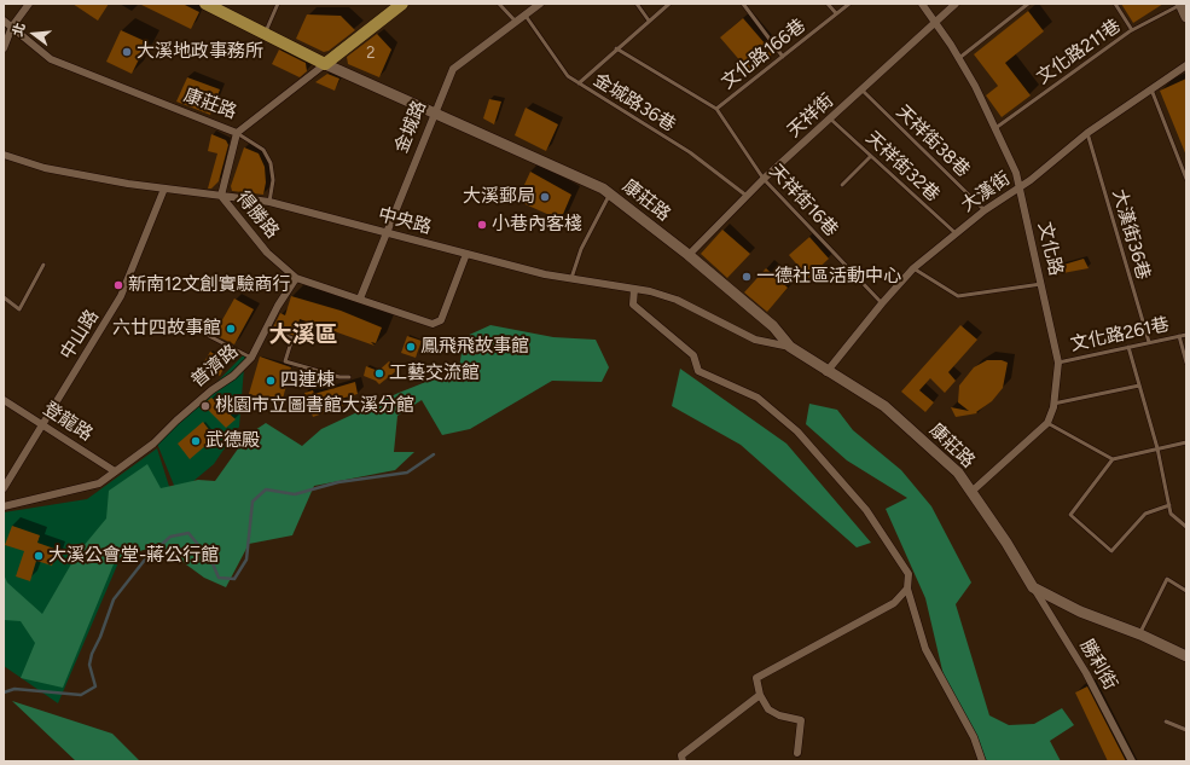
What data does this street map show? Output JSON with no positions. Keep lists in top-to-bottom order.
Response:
{
  "streets": {
    "street": [
      "康莊路",
      "天祥街",
      "金城路",
      "大漢街",
      "得勝路",
      "中央路",
      "文化路",
      "中山路",
      "普濟路",
      "登龍路",
      "勝利街"
    ],
    "lane": [
      "文化路211巷",
      "文化路166巷",
      "金城路36巷",
      "天祥街38巷",
      "天祥街32巷",
      "天祥街16巷",
      "大漢街36巷",
      "文化路261巷"
    ]
  },
  "crossings": [
    ["文化路211巷", "文化路"],
    ["文化路166巷", "天祥街16巷"],
    ["金城路36巷", "天祥街"],
    ["金城路36巷", "金城路"],
    ["康莊路", "天祥街"],
    ["康莊路", "金城路"],
    ["康莊路", "大漢街"],
    ["康莊路", "得勝路"],
    ["康莊路", "中央路"],
    ["康莊路", "勝利街"],
    ["天祥街", "天祥街38巷"],
    ["天祥街", "天祥街32巷"],
    ["天祥街", "天祥街16巷"],
    ["天祥街", "文化路"],
    ["金城路", "中央路"],
    ["天祥街38巷", "大漢街"],
    ["天祥街32巷", "大漢街"],
    ["大漢街", "天祥街16巷"],
    ["大漢街", "大漢街36巷"],
    ["大漢街", "文化路"],
    ["得勝路", "中央路"],
    ["得勝路", "普濟路"],
    ["中央路", "中山路"],
    ["大漢街36巷", "文化路261巷"],
    ["文化路", "文化路261巷"],
    ["中山路", "登龍路"],
    ["普濟路", "登龍路"]
  ],
  "districts": ["大溪區"],
  "places": [
    "大溪地政事務所",
    "大溪郵局",
    "小巷內客棧",
    "一德社區活動中心",
    "新南12文創實驗商行",
    "六廿四故事館",
    "鳳飛飛故事館",
    "工藝交流館",
    "四連棟",
    "桃園市立圖書館大溪分館",
    "武德殿",
    "大溪公會堂-蔣公行館"
  ],
  "house_numbers": ["2"],
  "north": "left"
}
